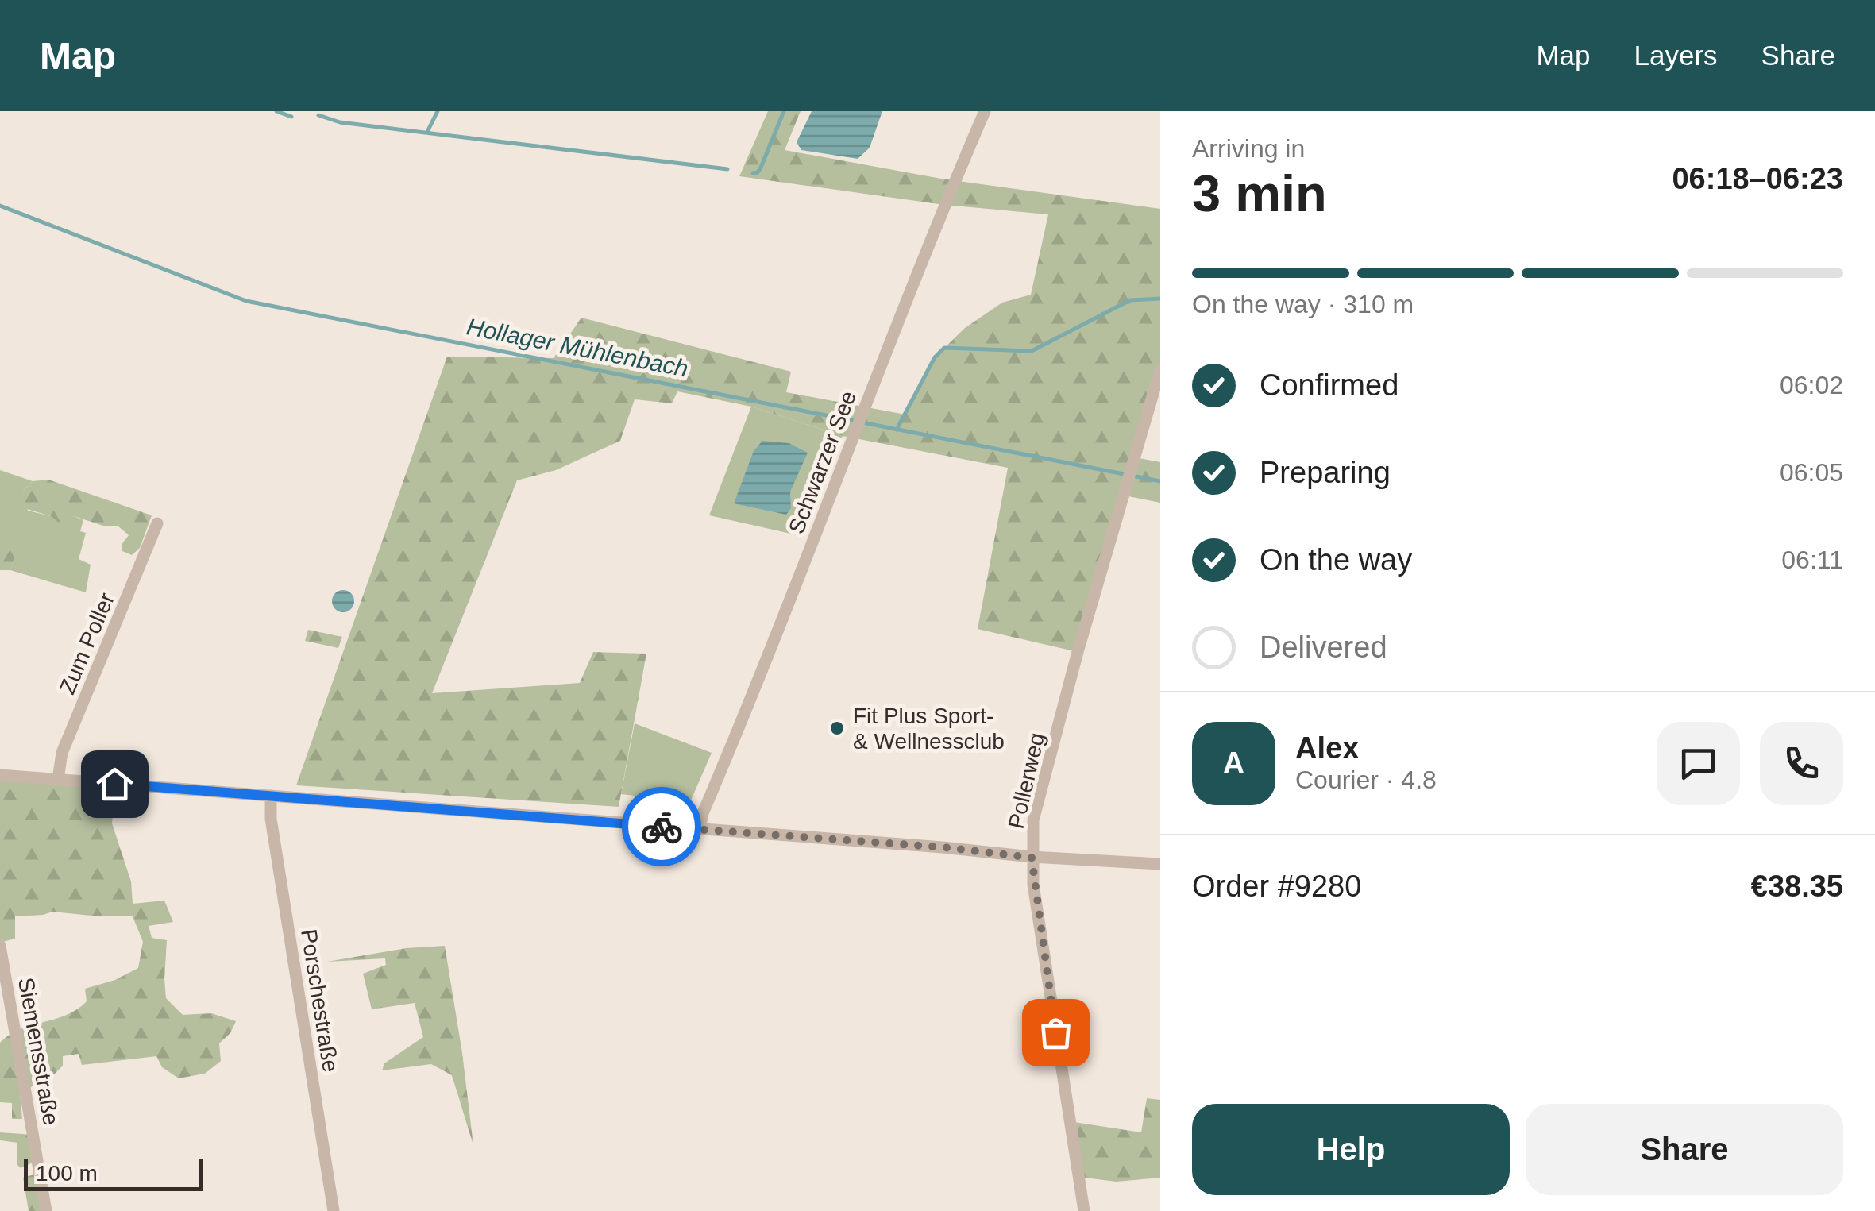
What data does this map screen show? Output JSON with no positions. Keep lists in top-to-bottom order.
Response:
{
  "streets": {
    "street": [
      "Schwarzer See",
      "Zum Poller",
      "Pollerweg",
      "Porschestraße",
      "Siemensstraße"
    ]
  },
  "water": ["Hollager Mühlenbach"],
  "places": ["Fit Plus Sport- & Wellnessclub"],
  "scale_bar": "100 m",
  "page": {
    "header": "Map",
    "nav": ["Map", "Layers", "Share"],
    "heading": ["3 min", "Arriving in", "06:18–06:23"],
    "panel": [
      "Alex",
      "Courier · 4.8",
      "Order #9280",
      "€38.35"
    ],
    "bar": "On the way · 310 m",
    "list": [
      ["Confirmed", "06:02"],
      ["Preparing", "06:05"],
      ["On the way", "06:11"],
      "Delivered"
    ],
    "round": "A",
    "buttons": ["Help", "Share"],
    "scale": "100 m"
  }
}
